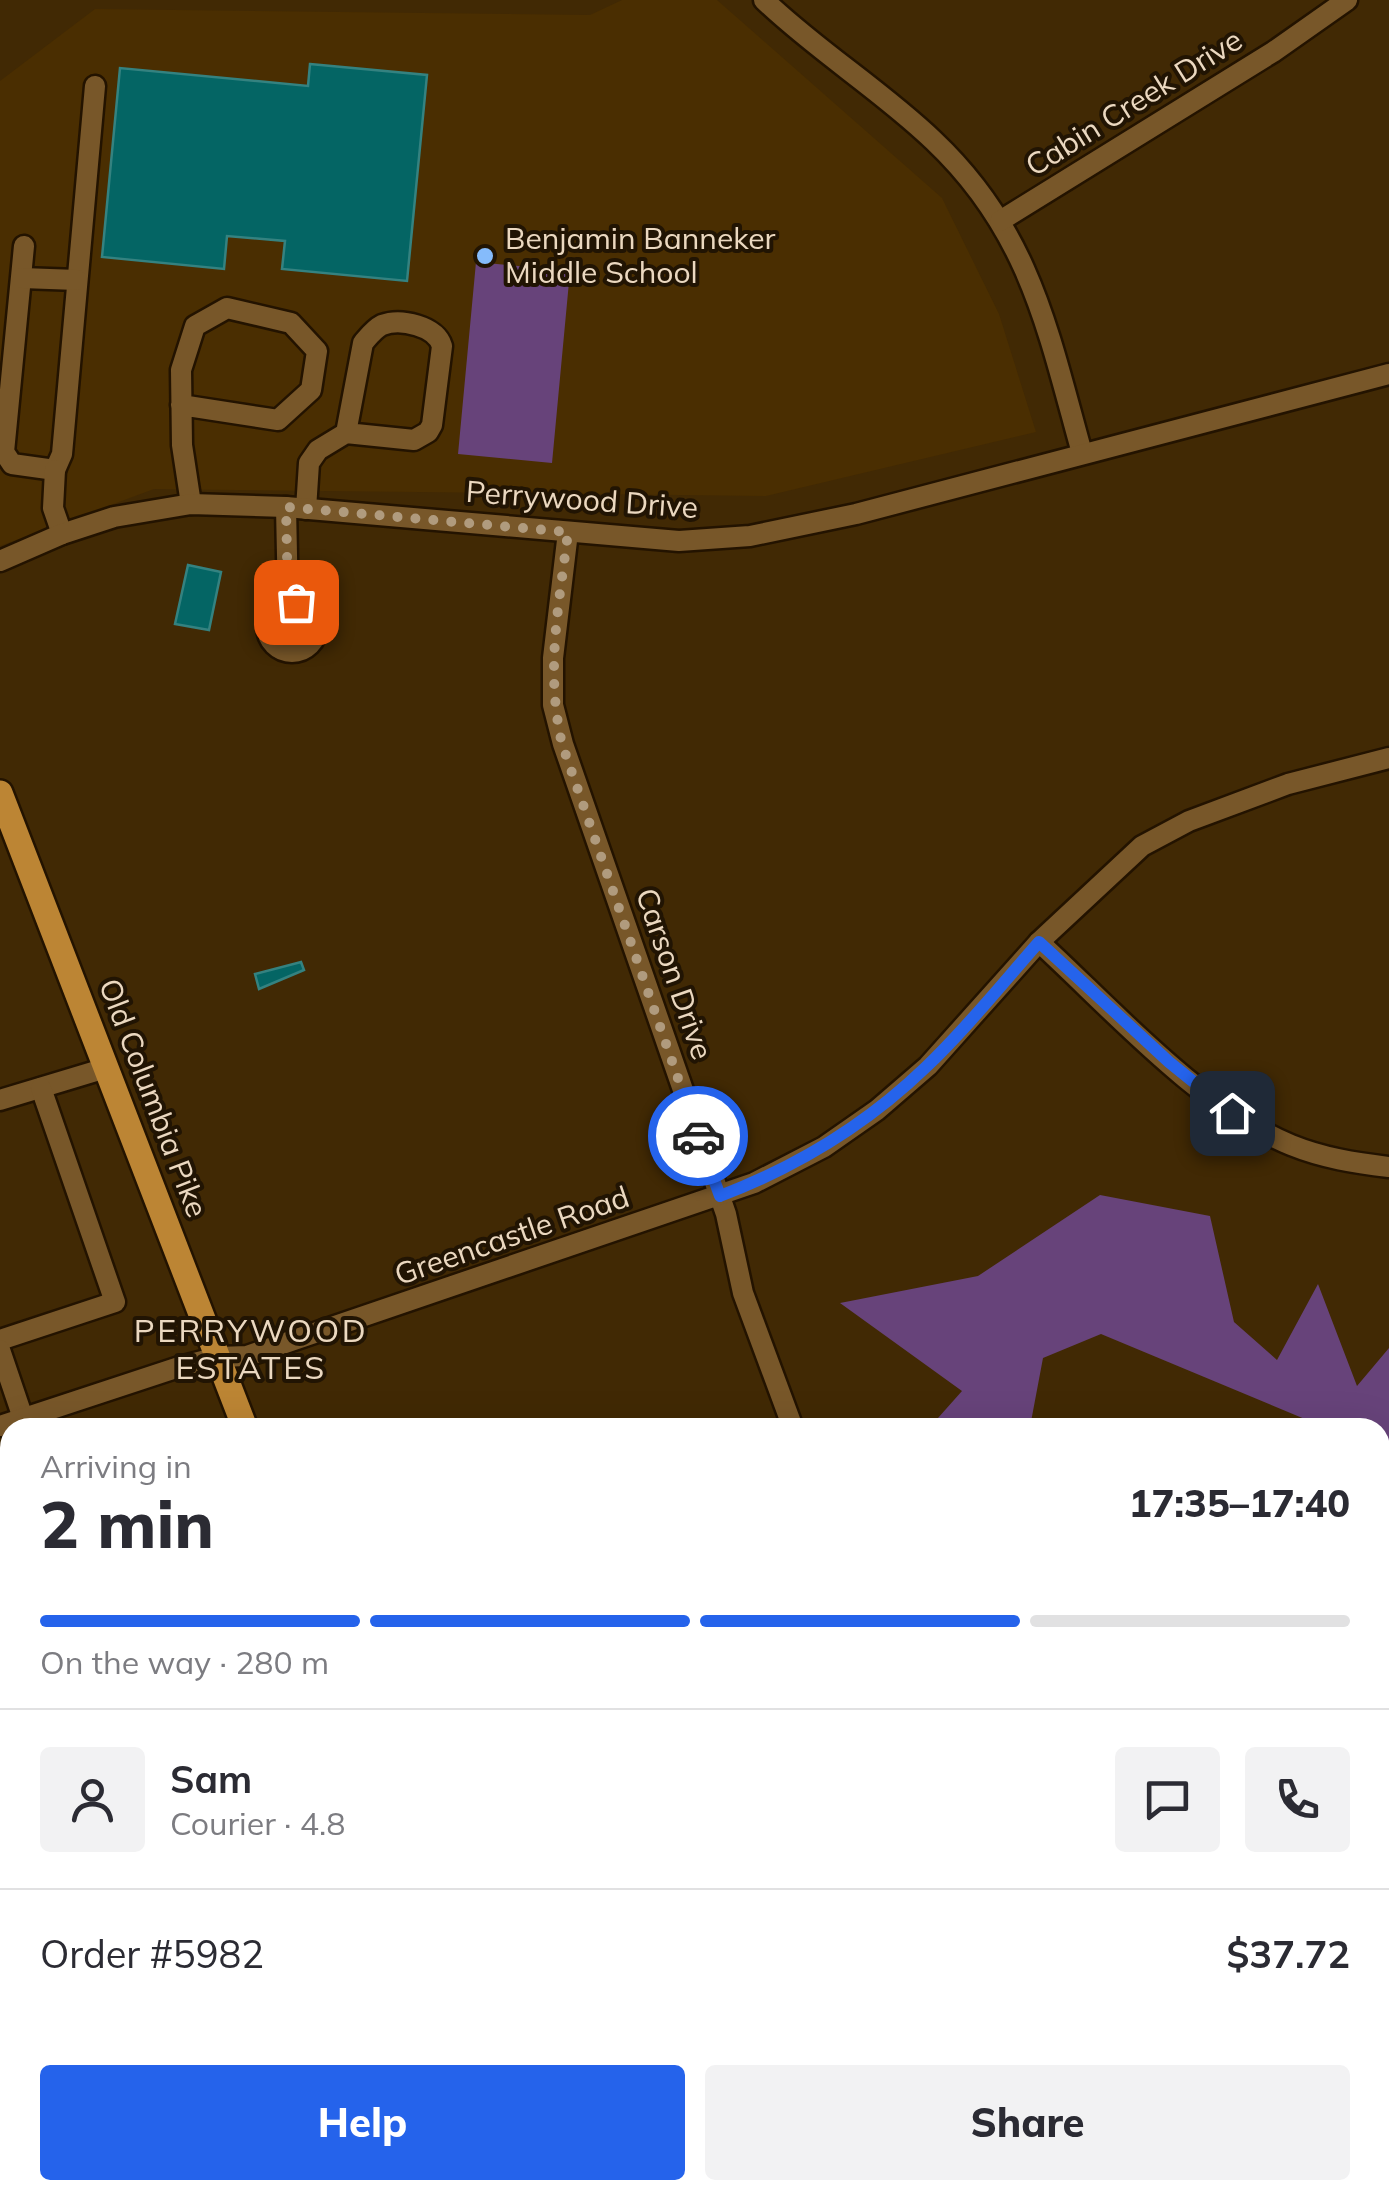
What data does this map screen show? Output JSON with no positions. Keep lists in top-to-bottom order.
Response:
{
  "streets": {
    "main road": ["Old Columbia Pike"],
    "street": [
      "Cabin Creek Drive",
      "Perrywood Drive",
      "Carson Drive",
      "Greencastle Road"
    ]
  },
  "crossings": [
    ["Perrywood Drive", "Carson Drive"],
    ["Carson Drive", "Greencastle Road"],
    ["Old Columbia Pike", "Greencastle Road"]
  ],
  "districts": ["PERRYWOOD ESTATES"],
  "places": ["Benjamin Banneker Middle School"],
  "page": {
    "heading": ["2 min", "Arriving in", "17:35–17:40"],
    "panel": [
      "Sam",
      "Courier · 4.8",
      "Order #5982",
      "$37.72"
    ],
    "bar": "On the way · 280 m",
    "buttons": ["Help", "Share"]
  }
}
